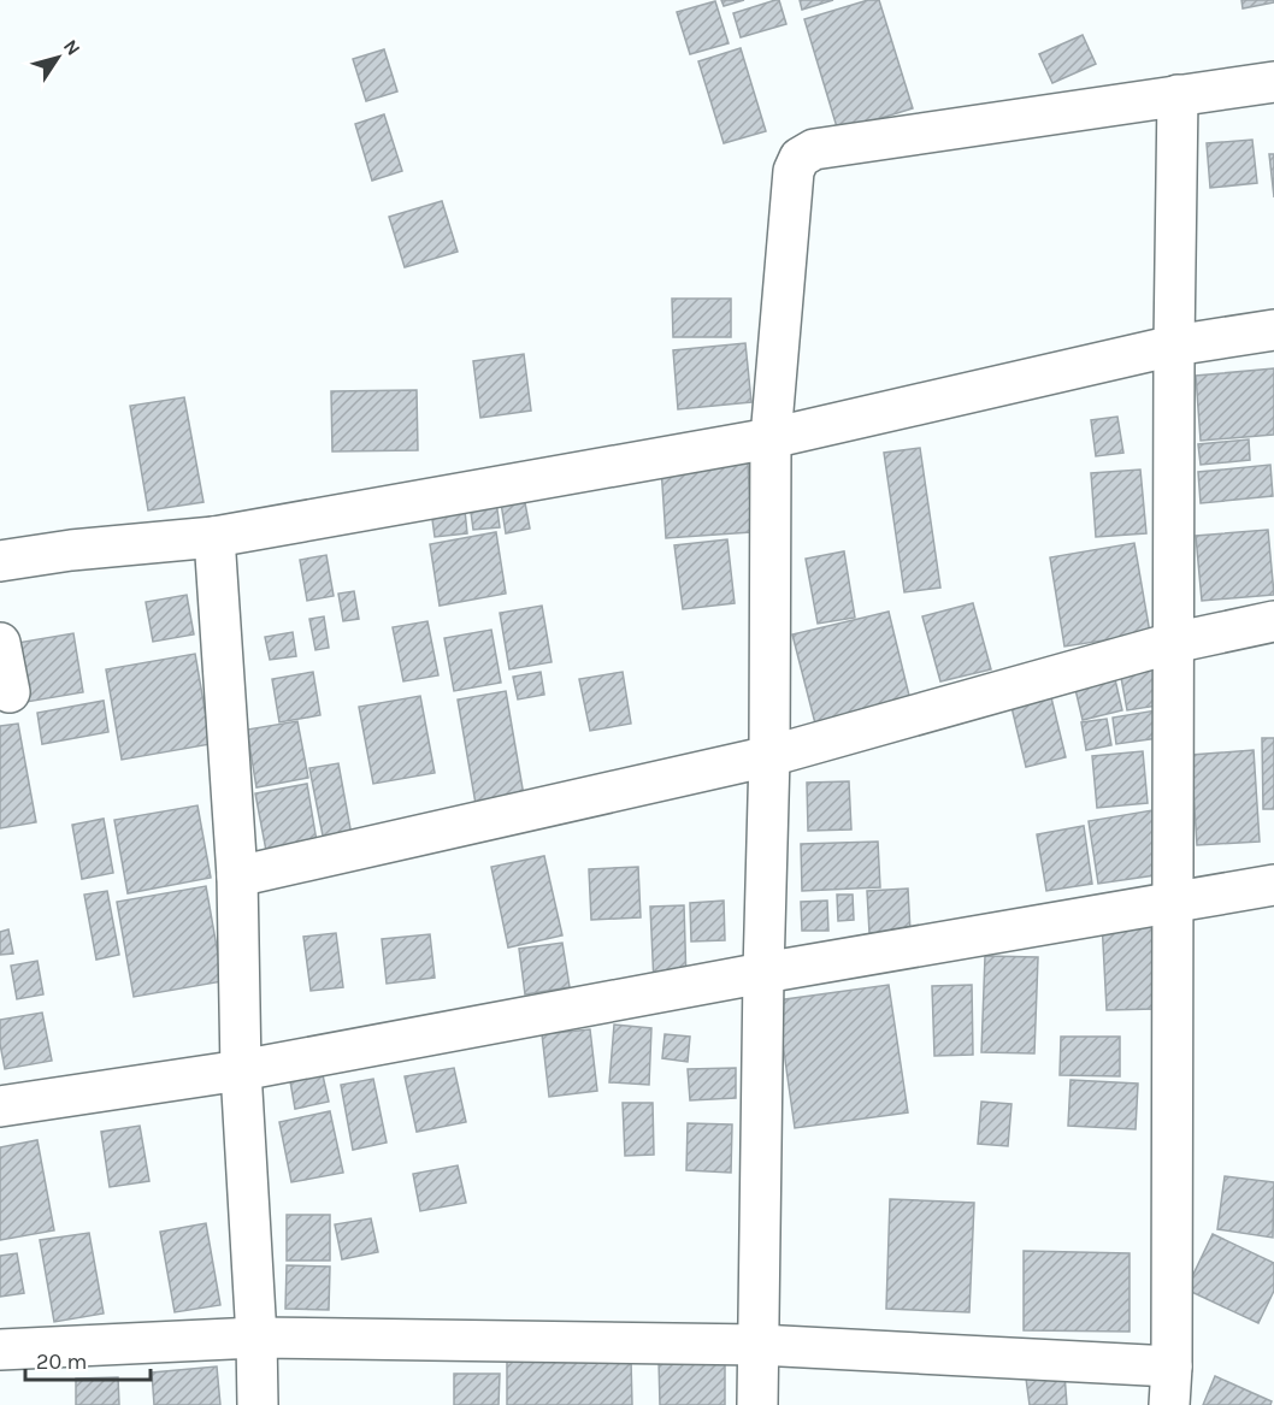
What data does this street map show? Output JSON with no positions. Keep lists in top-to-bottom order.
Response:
{
  "scale_bar": "20 m",
  "north": "top right"
}
